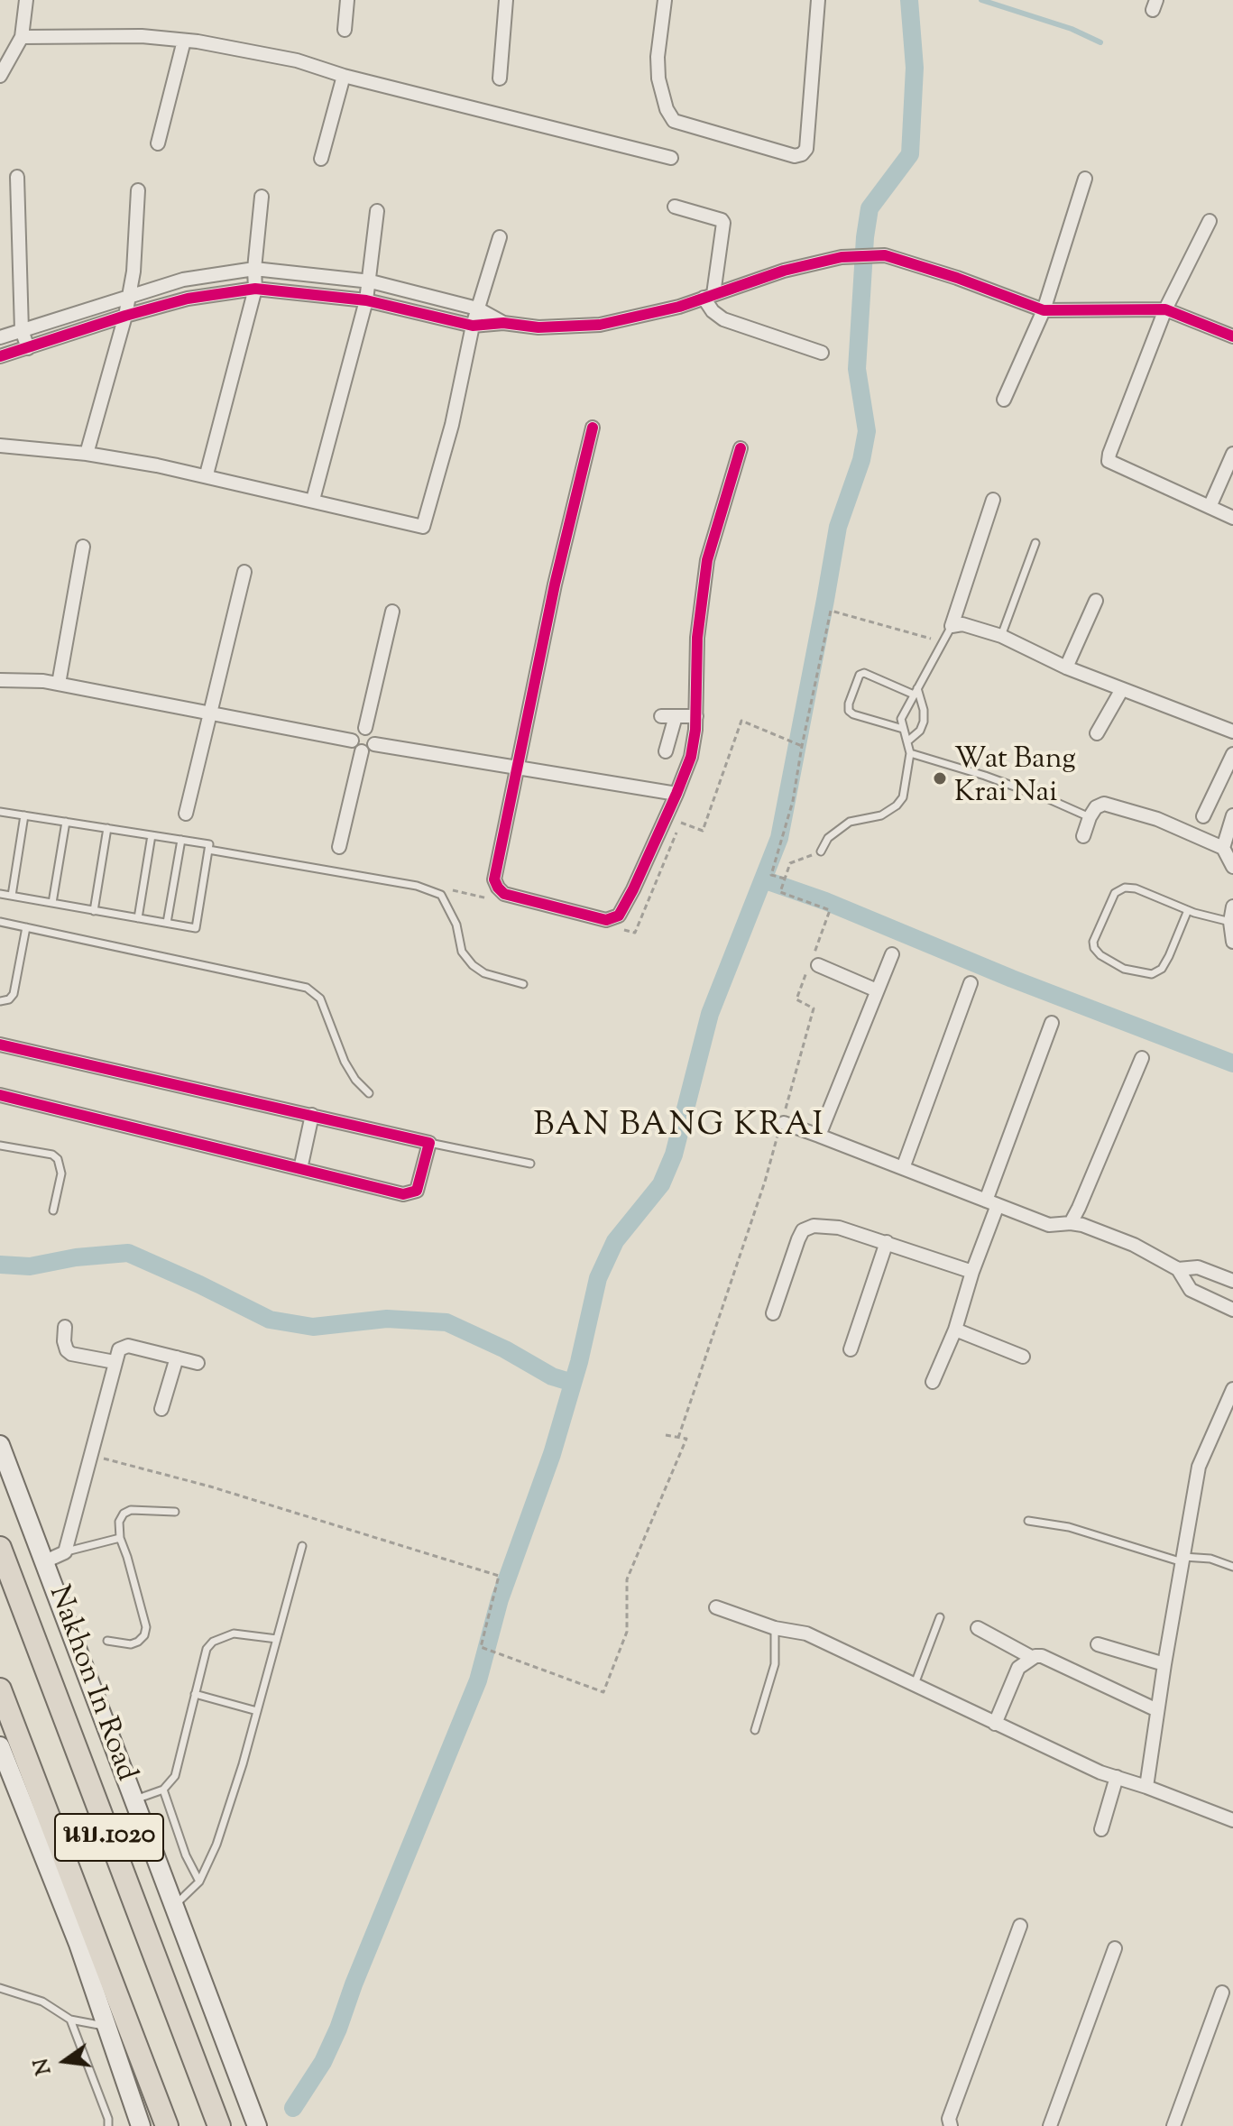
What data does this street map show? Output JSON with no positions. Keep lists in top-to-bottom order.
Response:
{
  "streets": {
    "main road": ["Nakhon In Road", "นบ.1020"]
  },
  "districts": ["BAN BANG KRAI"],
  "places": ["Wat Bang Krai Nai"],
  "north": "left"
}
